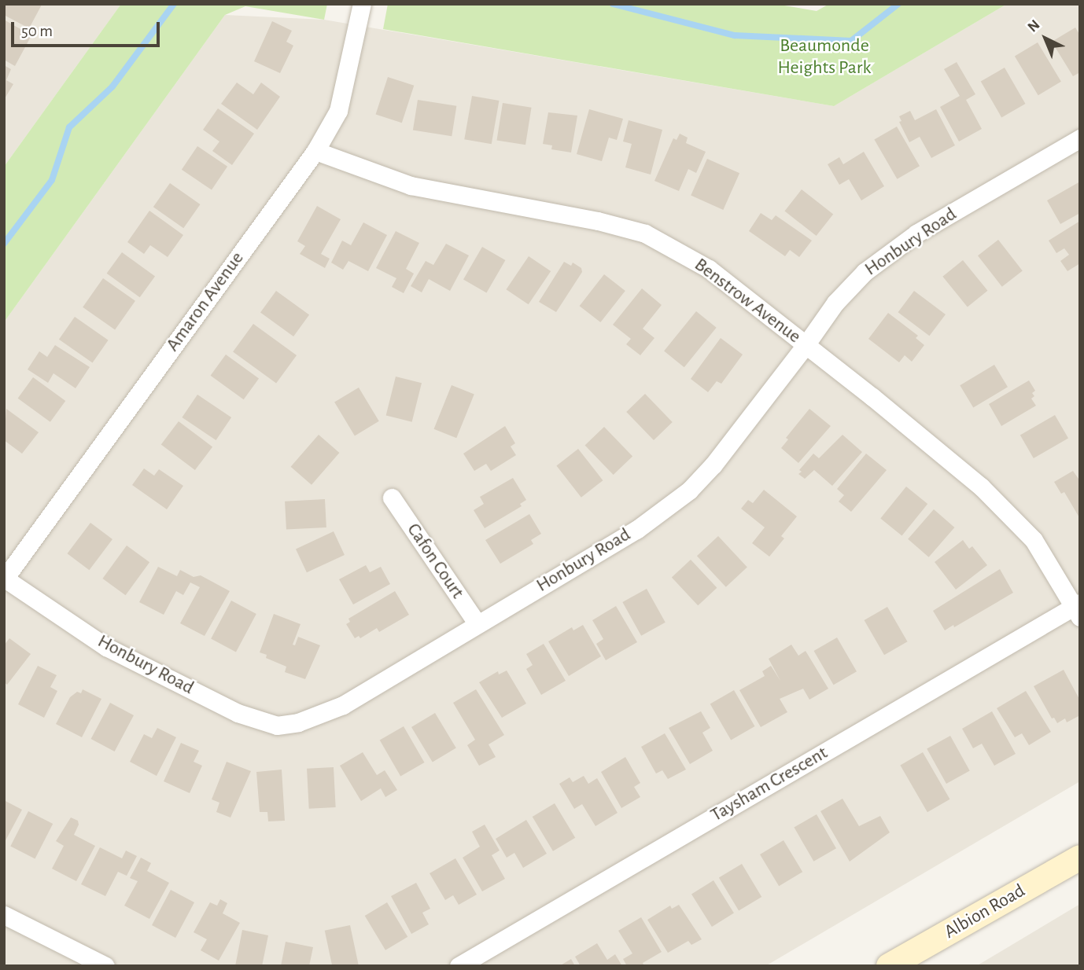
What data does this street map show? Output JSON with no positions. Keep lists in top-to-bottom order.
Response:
{
  "streets": {
    "main road": ["Albion Road"],
    "street": [
      "Honbury Road",
      "Benstrow Avenue",
      "Amaron Avenue",
      "Cafon Court",
      "Taysham Crescent"
    ]
  },
  "crossings": [
    ["Honbury Road", "Benstrow Avenue"],
    ["Honbury Road", "Amaron Avenue"],
    ["Honbury Road", "Cafon Court"],
    ["Benstrow Avenue", "Amaron Avenue"],
    ["Benstrow Avenue", "Taysham Crescent"]
  ],
  "parks": ["Beaumonde Heights Park"],
  "scale_bar": "50 m",
  "north": "top left"
}
